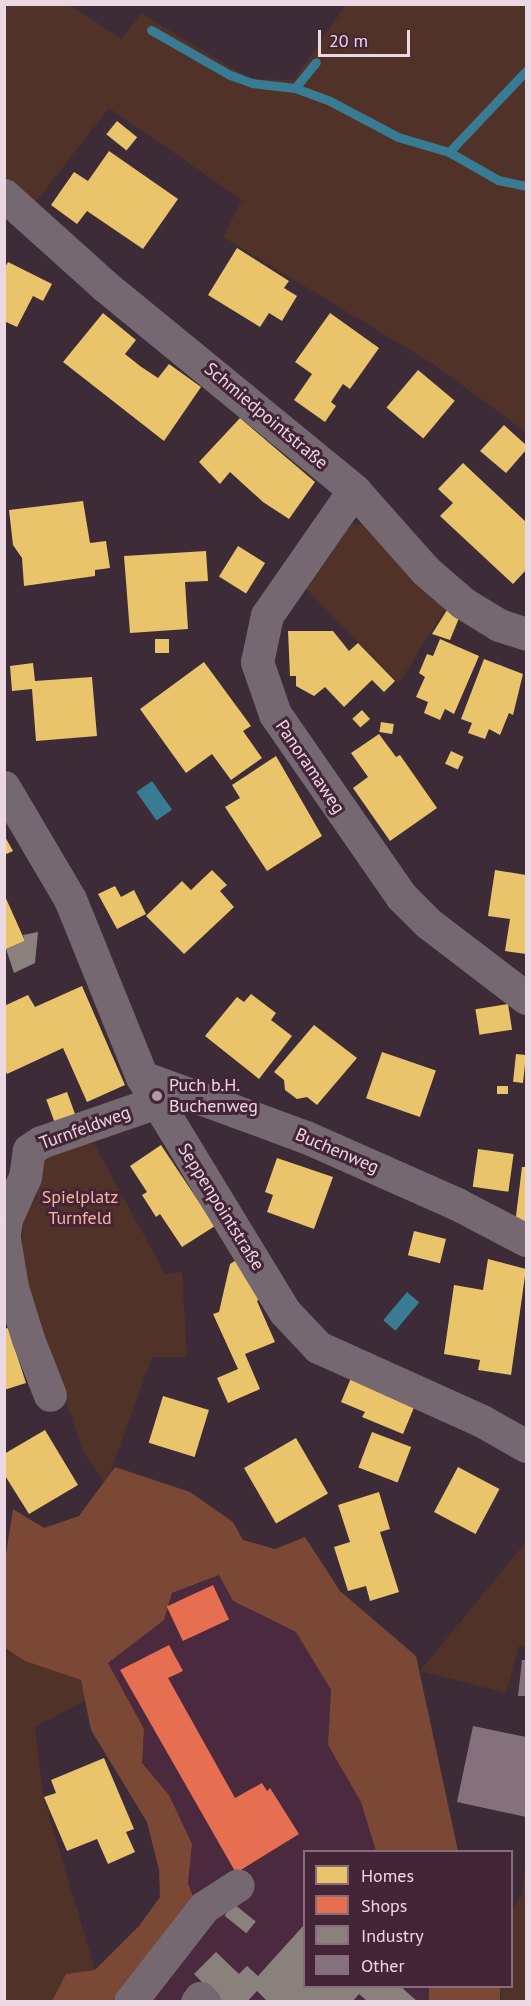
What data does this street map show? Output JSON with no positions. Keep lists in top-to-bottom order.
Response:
{
  "streets": {
    "street": [
      "Schmiedpointstraße",
      "Panoramaweg",
      "Turnfeldweg",
      "Buchenweg",
      "Seppenpointstraße"
    ]
  },
  "crossings": [
    ["Schmiedpointstraße", "Panoramaweg"],
    ["Turnfeldweg", "Buchenweg"],
    ["Turnfeldweg", "Seppenpointstraße"],
    ["Buchenweg", "Seppenpointstraße"]
  ],
  "parks": ["Spielplatz Turnfeld"],
  "places": ["Puch b.H. Buchenweg"],
  "legend": [
    "Homes",
    "Shops",
    "Industry",
    "Other"
  ],
  "scale_bar": "20 m"
}
